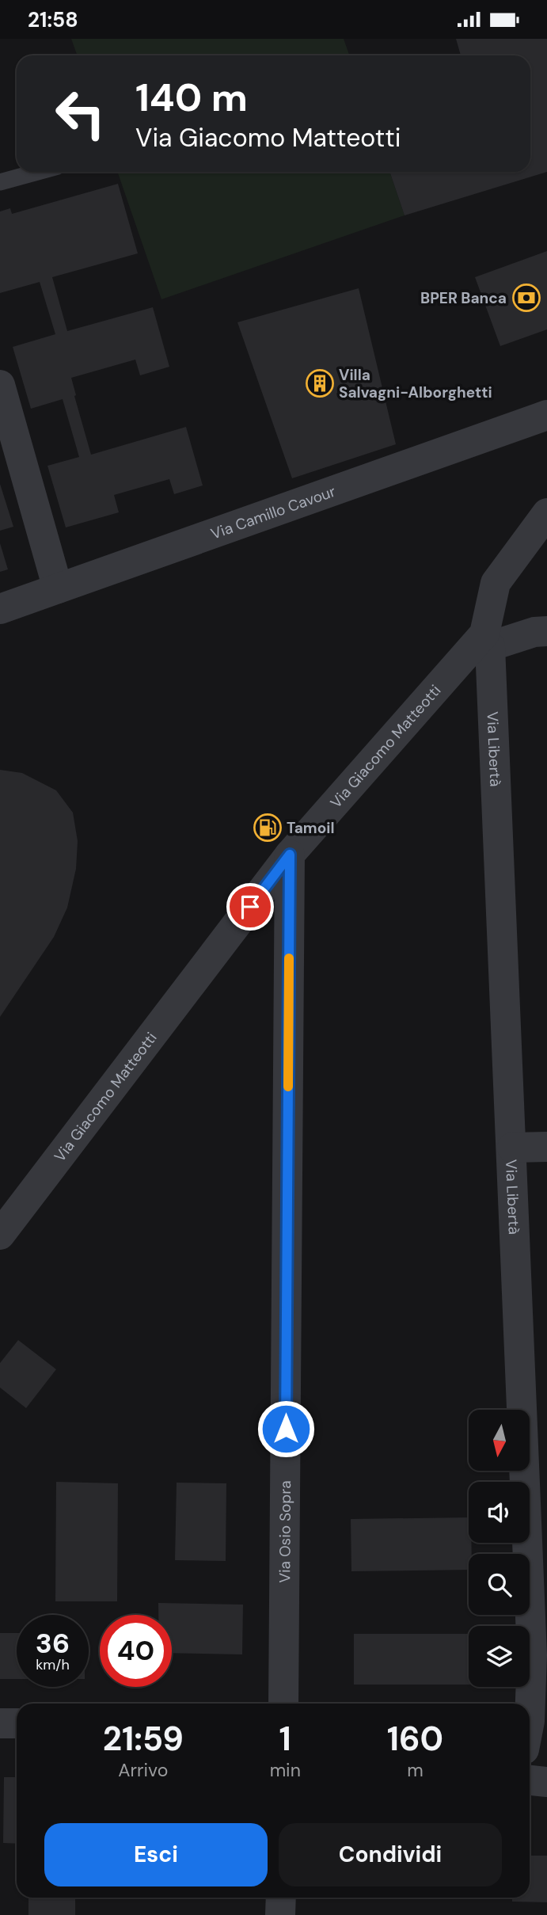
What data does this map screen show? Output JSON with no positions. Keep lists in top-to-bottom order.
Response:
{
  "streets": {
    "street": [
      "Via Camillo Cavour",
      "Via Giacomo Matteotti",
      "Via Libertà",
      "Via Osio Sopra"
    ]
  },
  "crossings": [
    ["Via Giacomo Matteotti", "Via Libertà"],
    ["Via Giacomo Matteotti", "Via Osio Sopra"]
  ],
  "places": {
    "bank": ["BPER Banca"],
    "building": ["Villa Salvagni-Alborghetti"],
    "fuel station": ["Tamoil"]
  },
  "north": "bottom",
  "page": {
    "status": "21:58",
    "turn": ["140 m", "Via Giacomo Matteotti"],
    "speed": "36 km/h",
    "limit": "40",
    "eta": [
      "21:59",
      "Arrivo",
      "1",
      "min",
      "160",
      "m"
    ],
    "buttons": ["Esci", "Condividi"]
  }
}
